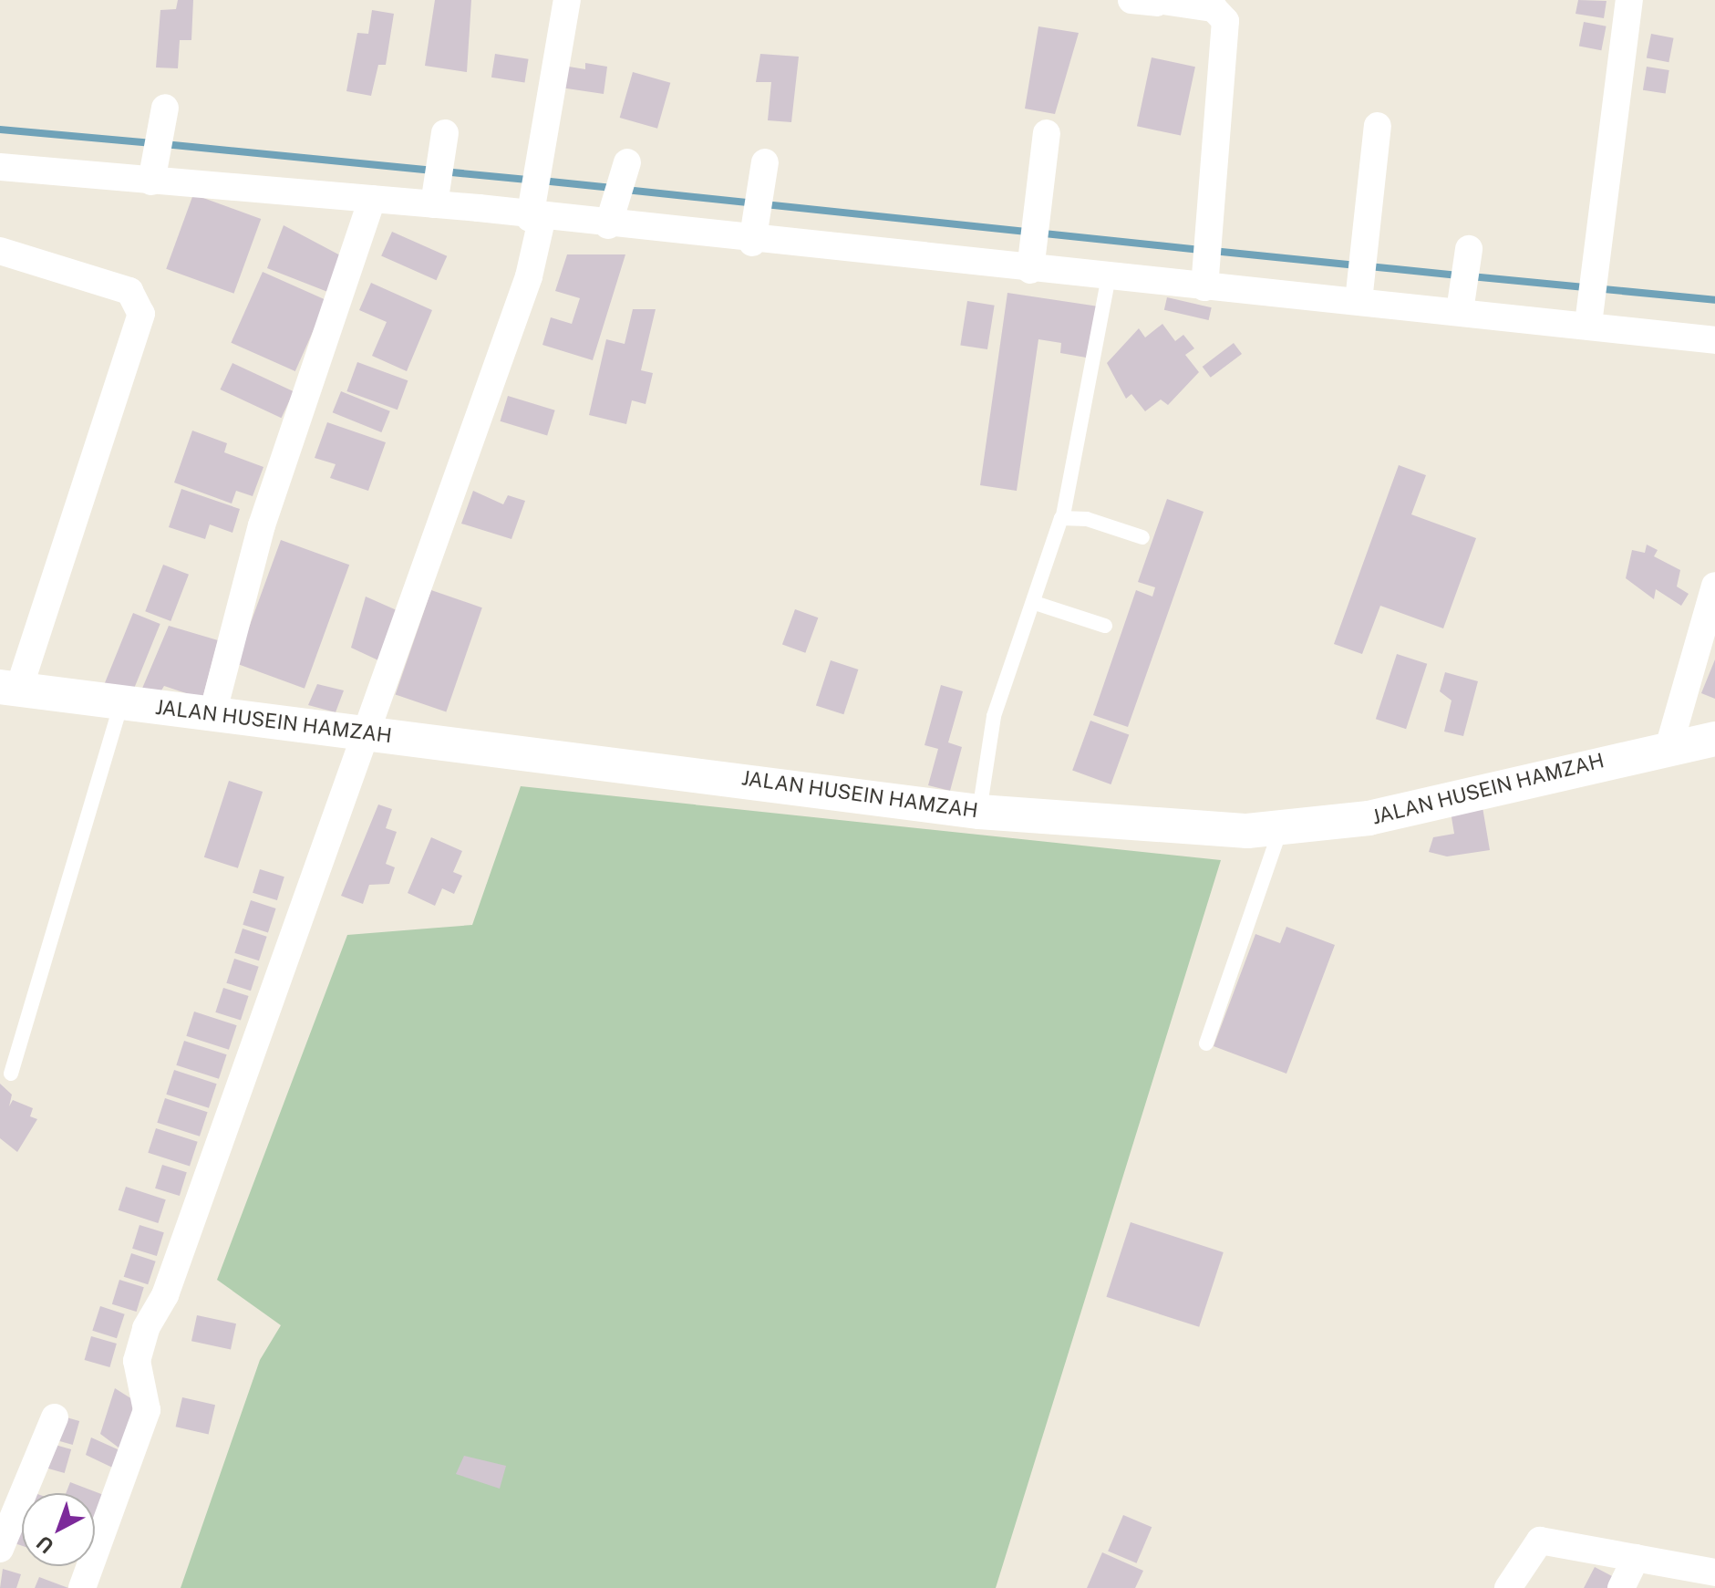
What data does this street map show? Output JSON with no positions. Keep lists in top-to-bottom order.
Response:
{
  "streets": {
    "street": ["JALAN HUSEIN HAMZAH"]
  },
  "north": "bottom left"
}
